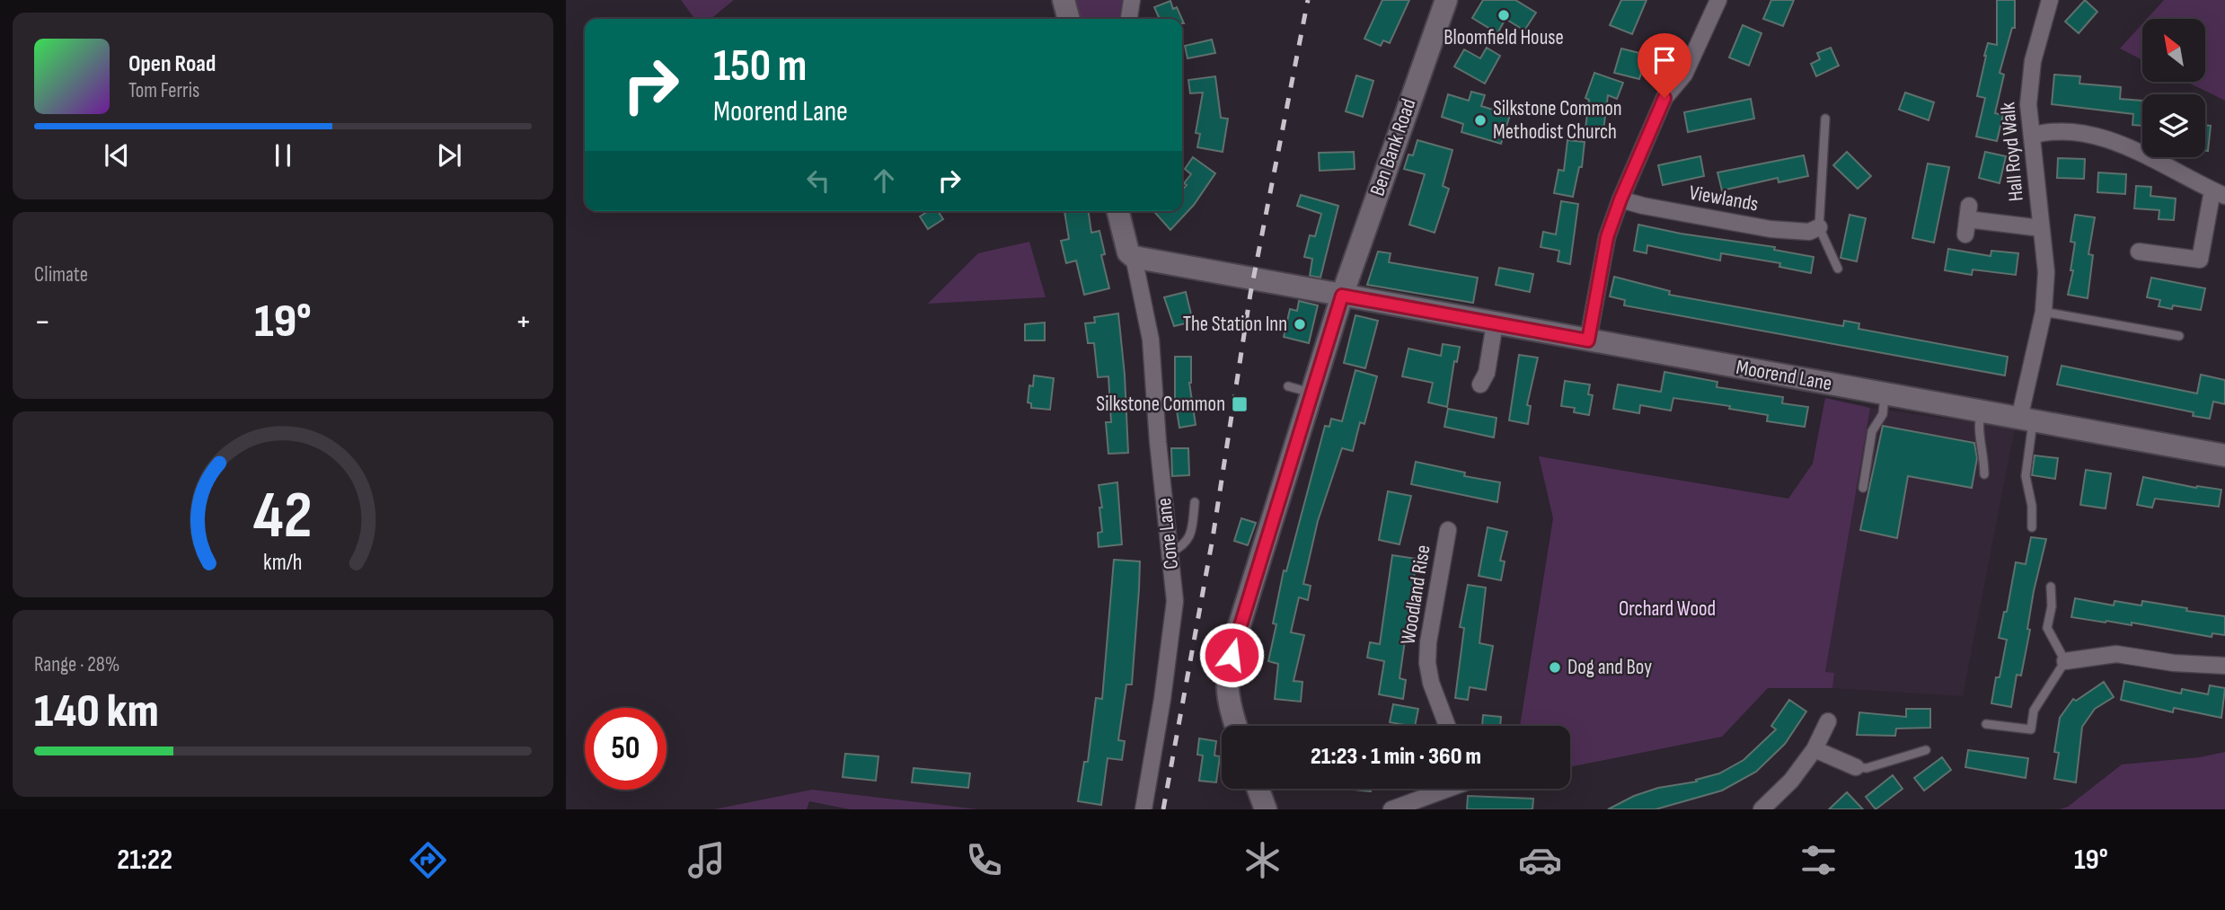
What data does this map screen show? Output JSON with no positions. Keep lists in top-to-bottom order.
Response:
{
  "streets": {
    "street": [
      "Ben Bank Road",
      "Hall Royd Walk",
      "Viewlands",
      "Moorend Lane",
      "Cone Lane",
      "Woodland Rise"
    ]
  },
  "crossings": [
    ["Ben Bank Road", "Moorend Lane"],
    ["Hall Royd Walk", "Moorend Lane"]
  ],
  "parks": ["Orchard Wood"],
  "places": {
    "other": [
      "Bloomfield House",
      "Silkstone Common Methodist Church",
      "The Station Inn",
      "Dog and Boy"
    ],
    "transit": ["Silkstone Common"]
  },
  "north": "top left",
  "page": {
    "turn": ["150 m", "Moorend Lane"],
    "song": ["Open Road", "Tom Ferris"],
    "tile": [
      "Climate",
      ["Range · 28%", "140 km"]
    ],
    "heat": ["−", "19°", "+"],
    "limit": "50",
    "trip": "21:23 · 1 min · 360 m",
    "tabs": ["21:22", "19°"],
    "gauge": ["42", "km/h"]
  }
}
